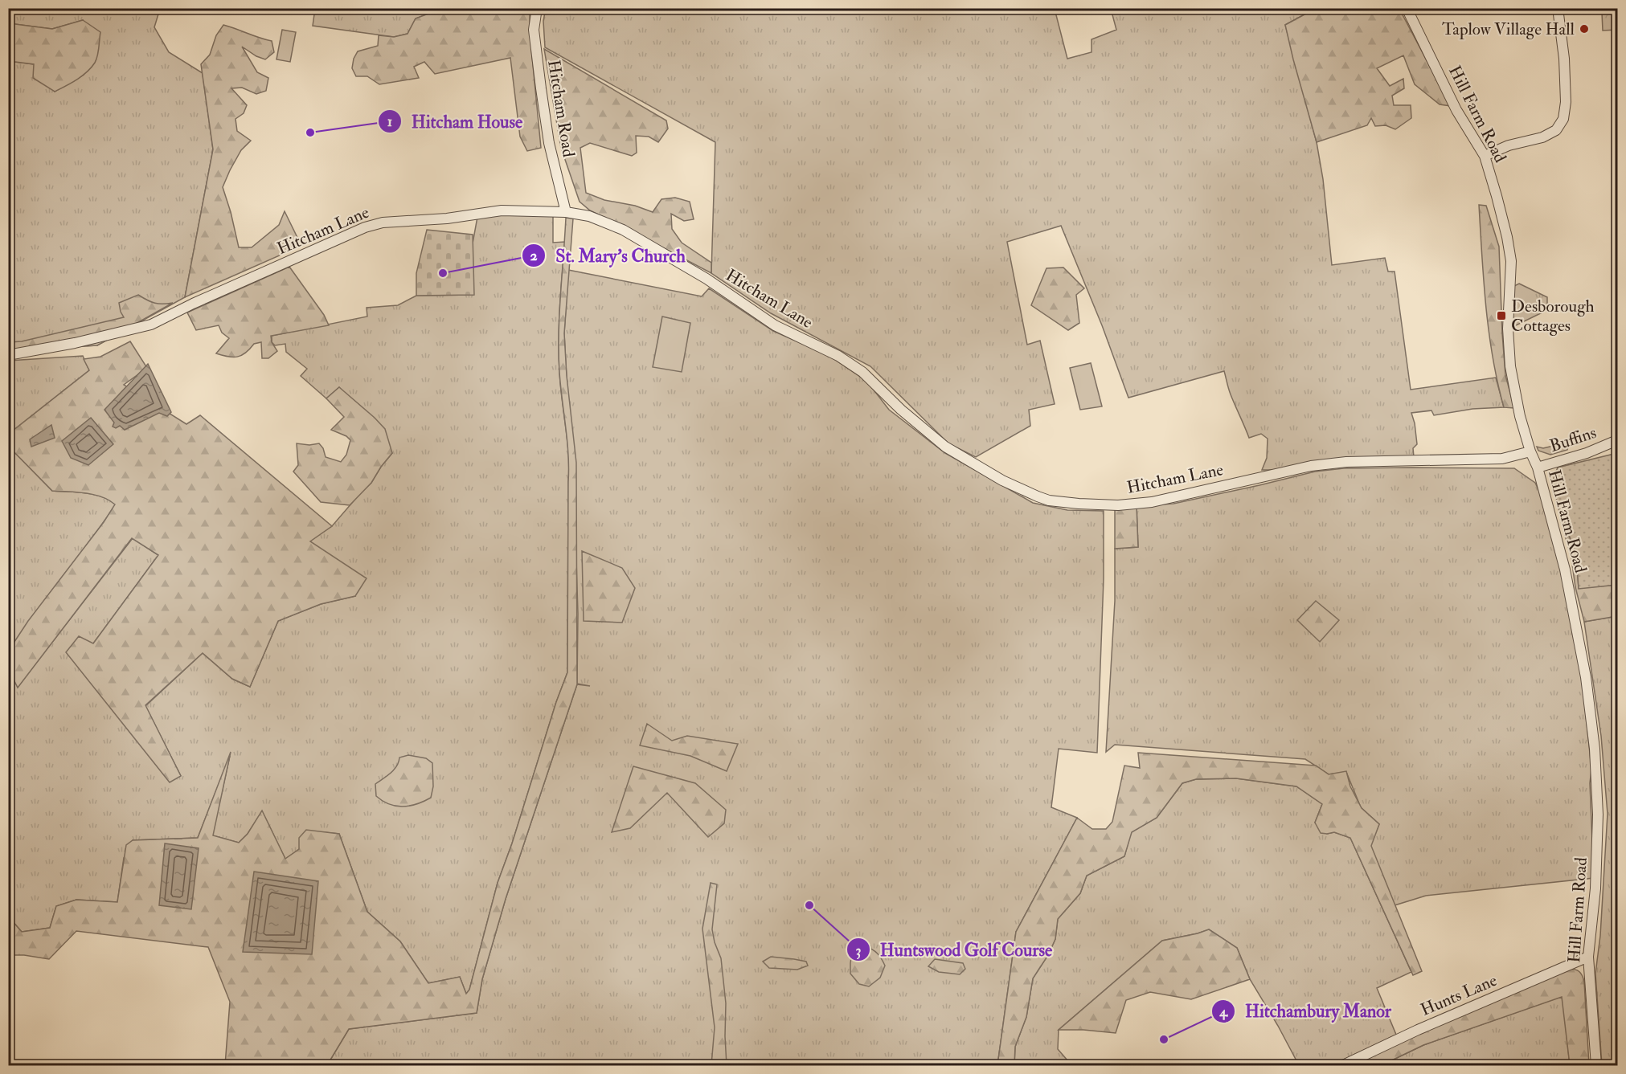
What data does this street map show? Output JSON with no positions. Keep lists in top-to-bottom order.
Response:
{
  "streets": {
    "street": [
      "Hitcham Road",
      "Hill Farm Road",
      "Hitcham Lane",
      "Buffins",
      "Hunts Lane"
    ]
  },
  "crossings": [
    ["Hitcham Road", "Hitcham Lane"],
    ["Hill Farm Road", "Hitcham Lane"],
    ["Hill Farm Road", "Buffins"],
    ["Hill Farm Road", "Hunts Lane"]
  ],
  "places": {
    "other": [
      "Taplow Village Hall",
      "Hitcham House",
      "St. Mary's Church",
      "Huntswood Golf Course",
      "Hitchambury Manor"
    ],
    "transit": ["Desborough Cottages"]
  }
}
